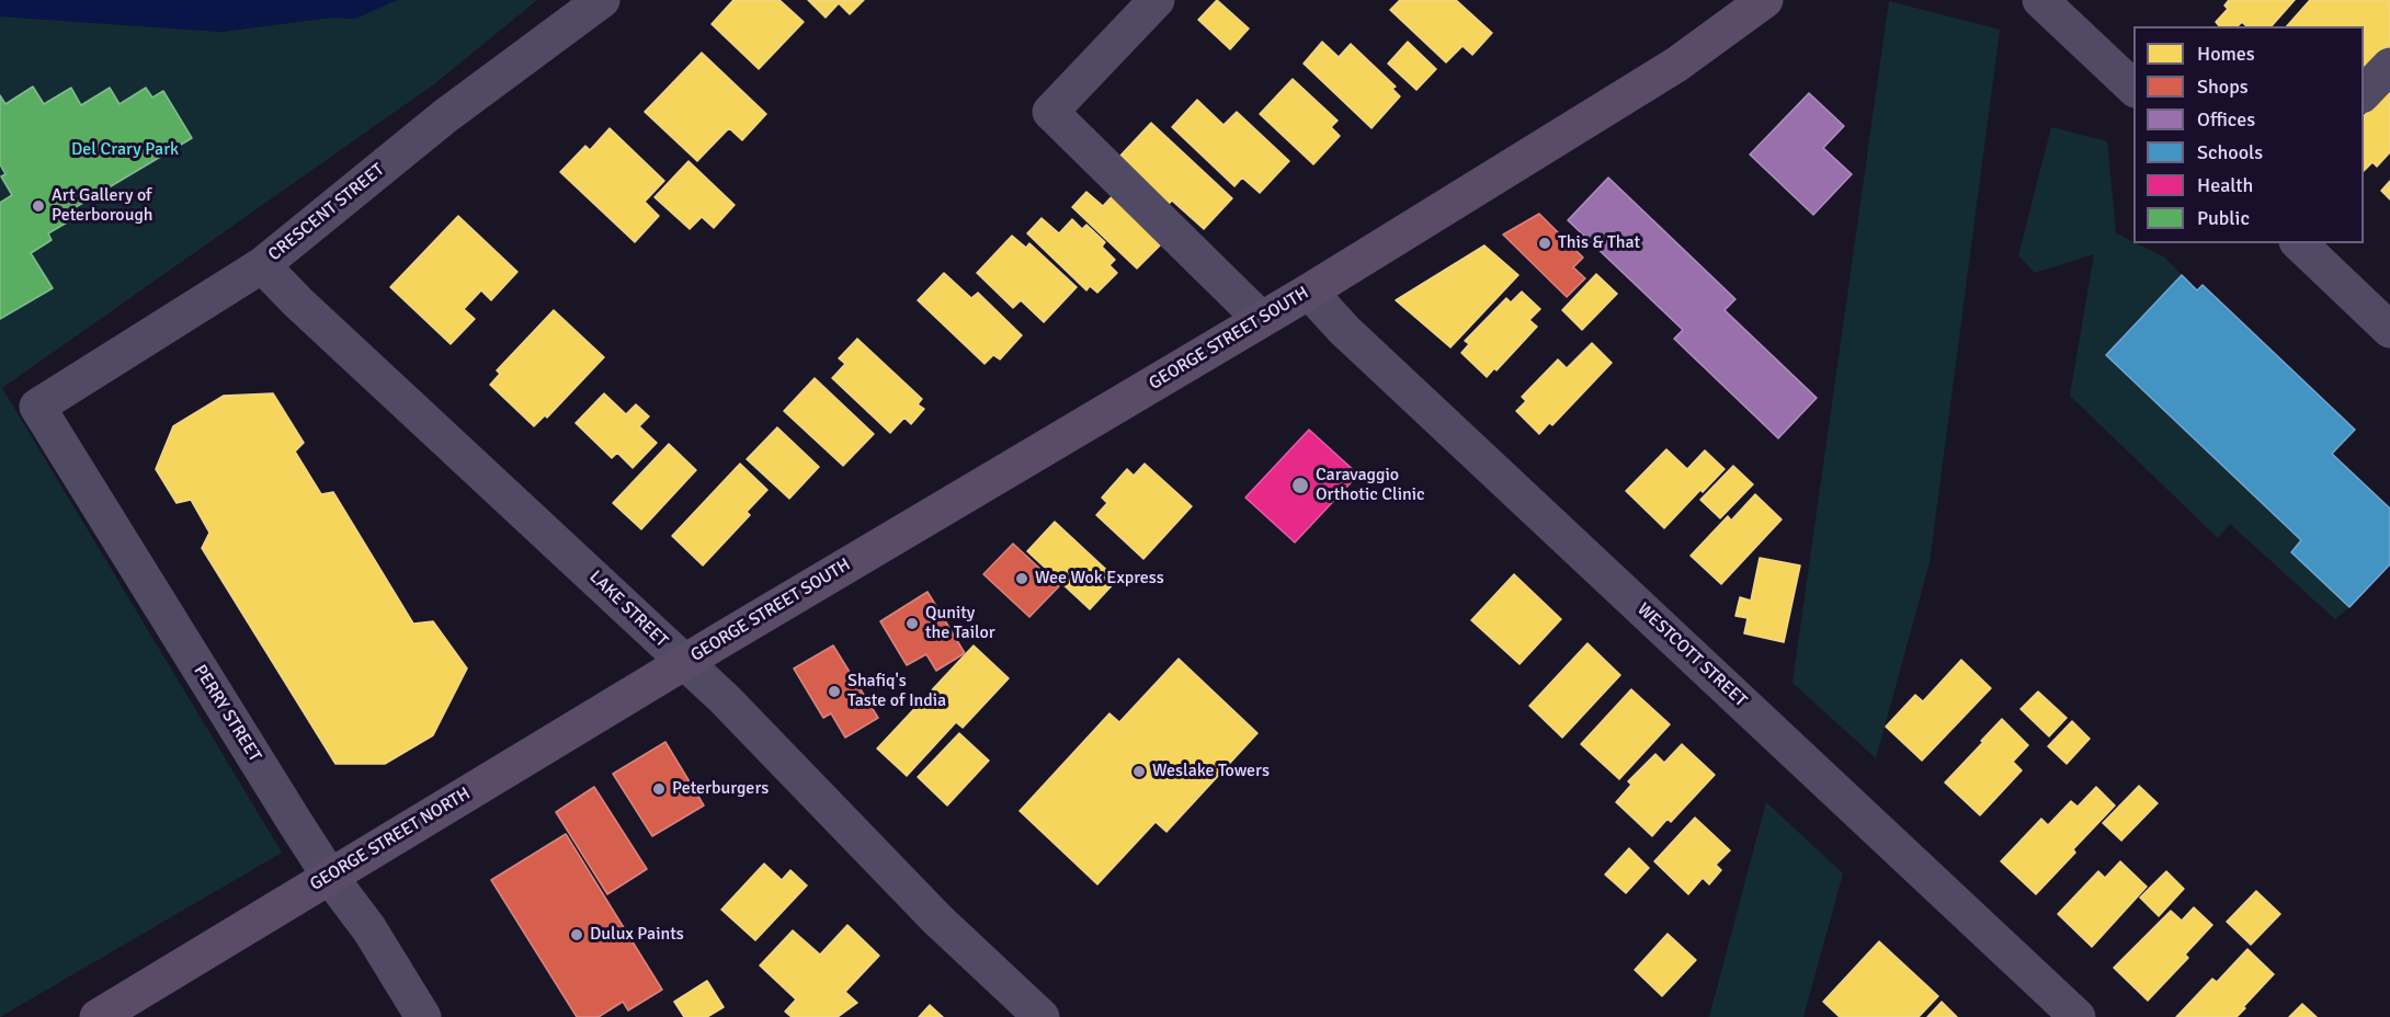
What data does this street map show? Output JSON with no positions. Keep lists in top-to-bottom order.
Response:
{
  "streets": {
    "main road": ["GEORGE STREET SOUTH", "GEORGE STREET NORTH"],
    "street": [
      "CRESCENT STREET",
      "LAKE STREET",
      "WESTCOTT STREET",
      "PERRY STREET"
    ]
  },
  "crossings": [
    ["CRESCENT STREET", "LAKE STREET"],
    ["CRESCENT STREET", "PERRY STREET"],
    ["GEORGE STREET SOUTH", "LAKE STREET"],
    ["GEORGE STREET SOUTH", "WESTCOTT STREET"],
    ["GEORGE STREET SOUTH", "GEORGE STREET NORTH"],
    ["LAKE STREET", "GEORGE STREET NORTH"],
    ["PERRY STREET", "GEORGE STREET NORTH"]
  ],
  "parks": ["Del Crary Park"],
  "places": [
    "Art Gallery of Peterborough",
    "This & That",
    "Caravaggio Orthotic Clinic",
    "Wee Wok Express",
    "Qunity the Tailor",
    "Shafiq's Taste of India",
    "Weslake Towers",
    "Peterburgers",
    "Dulux Paints"
  ],
  "legend": [
    "Homes",
    "Shops",
    "Offices",
    "Schools",
    "Health",
    "Public"
  ]
}
